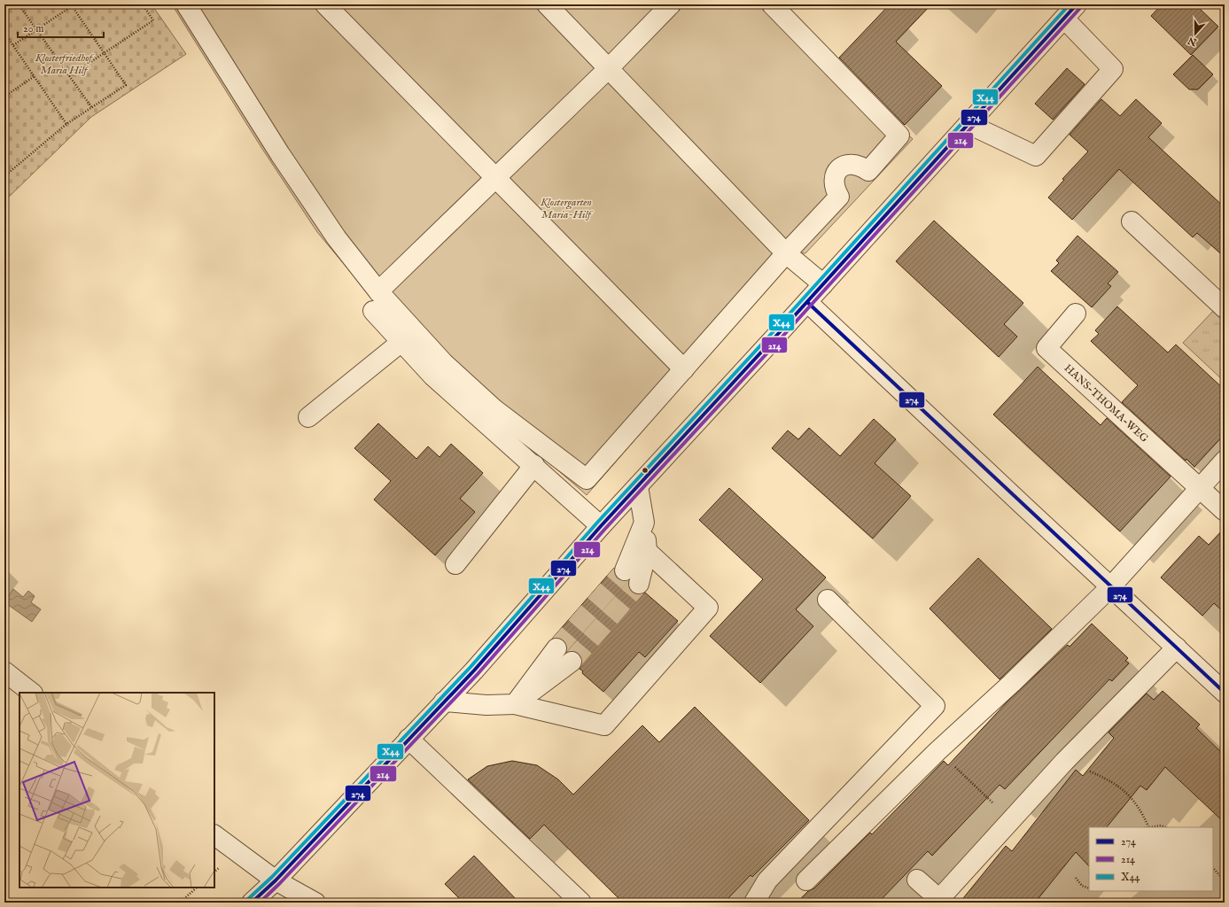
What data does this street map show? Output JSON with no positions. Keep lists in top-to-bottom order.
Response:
{
  "streets": {
    "street": ["HANS-THOMA-WEG"]
  },
  "parks": ["Klosterfriedhof Maria Hilf", "Klostergarten Maria-Hilf"],
  "lines": ["transit line 274", "transit line X44", "transit line 214"],
  "legend": ["274", "214", "X44"],
  "scale_bar": "20 m",
  "north": "bottom"
}
